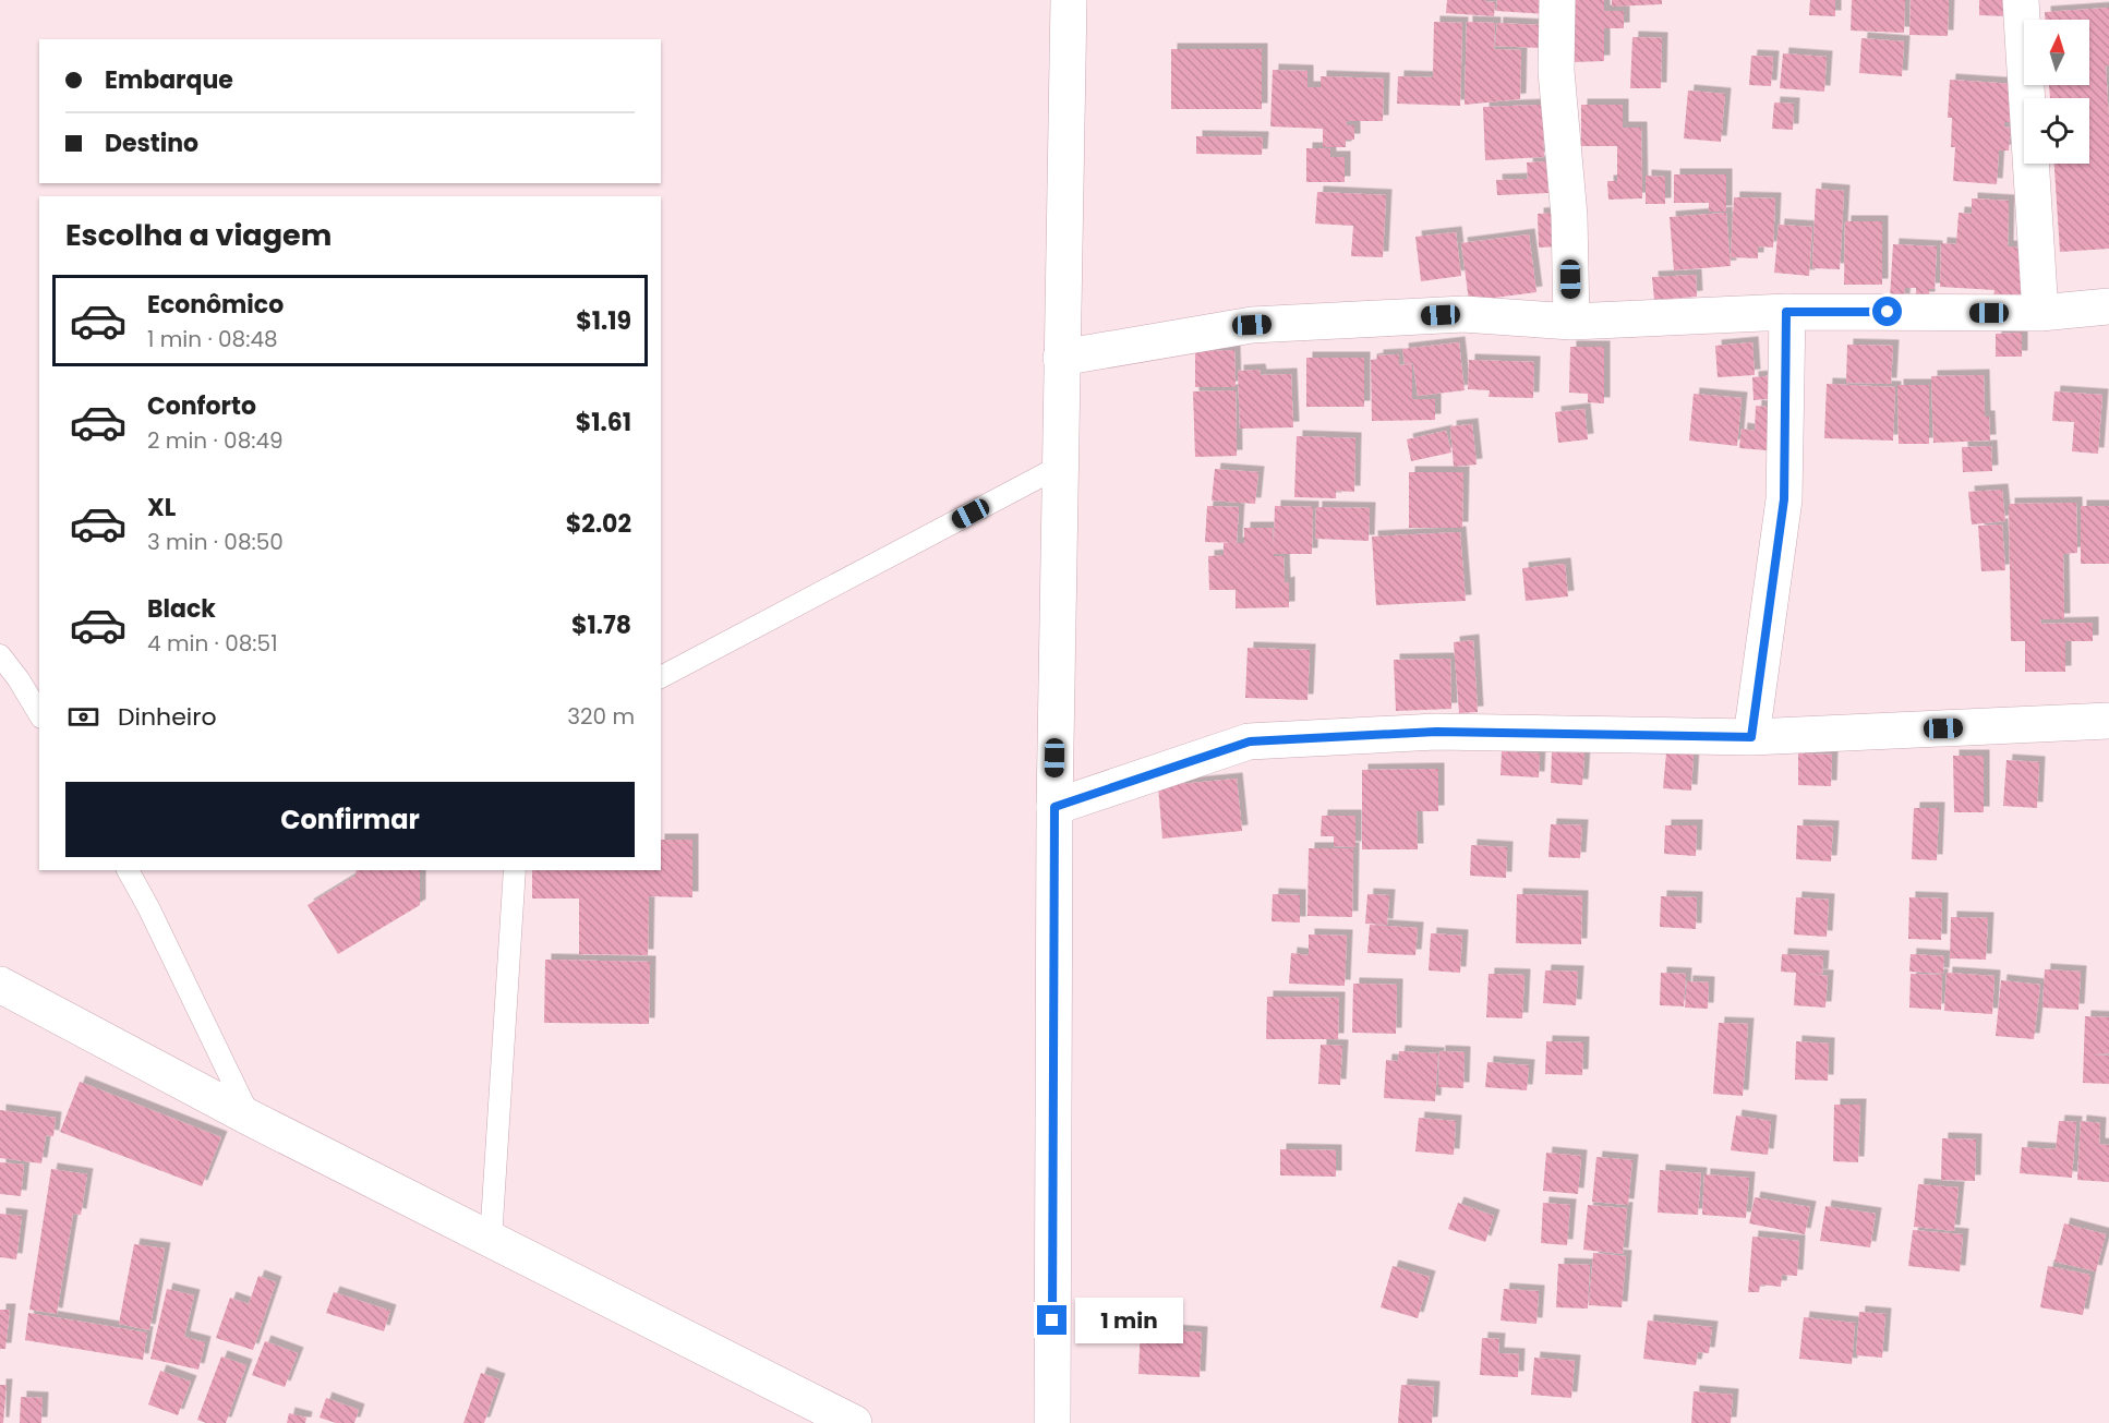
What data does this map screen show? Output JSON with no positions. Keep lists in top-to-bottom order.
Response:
{
  "north": "top",
  "page": {
    "banner": ["Embarque", "Destino"],
    "heading": "Escolha a viagem",
    "list": [
      {
        "name": "Econômico",
        "note": "1 min · 08:48",
        "value": "$1.19"
      },
      {
        "name": "Conforto",
        "note": "2 min · 08:49",
        "value": "$1.61"
      },
      {
        "name": "XL",
        "note": "3 min · 08:50",
        "value": "$2.02"
      },
      {
        "name": "Black",
        "note": "4 min · 08:51",
        "value": "$1.78"
      }
    ],
    "pay": ["Dinheiro", "320 m"],
    "buttons": "Confirmar",
    "bubble": "1 min"
  }
}
